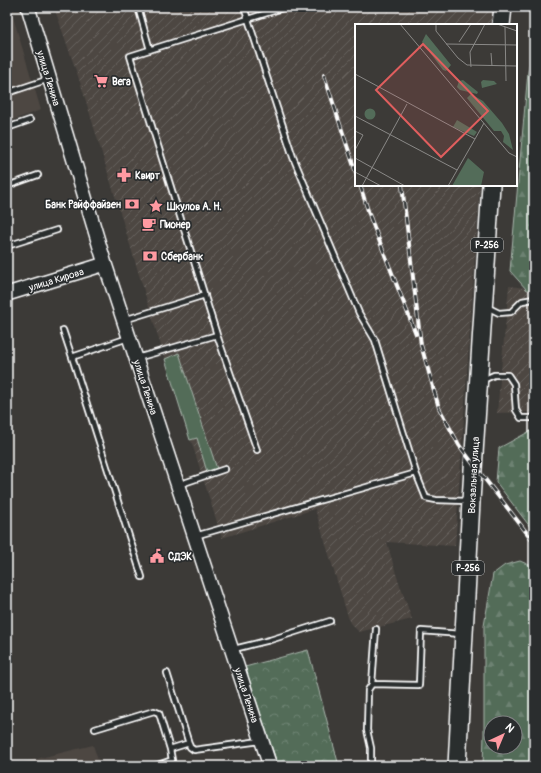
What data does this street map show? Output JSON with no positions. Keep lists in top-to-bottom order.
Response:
{
  "streets": {
    "highway": ["Р-256", "Вокзальная улица"],
    "main road": ["улица Ленина", "улица Кирова"]
  },
  "crossings": [
    ["улица Ленина", "улица Кирова"]
  ],
  "places": {
    "supermarket": ["Вега"],
    "pharmacy": ["Квирт"],
    "bank": ["Банк Райффайзен", "Сбербанк"],
    "place": ["Шкулов А. Н."],
    "cafe": ["Пионер"],
    "public building": ["СДЭК"]
  },
  "north": "top right"
}
